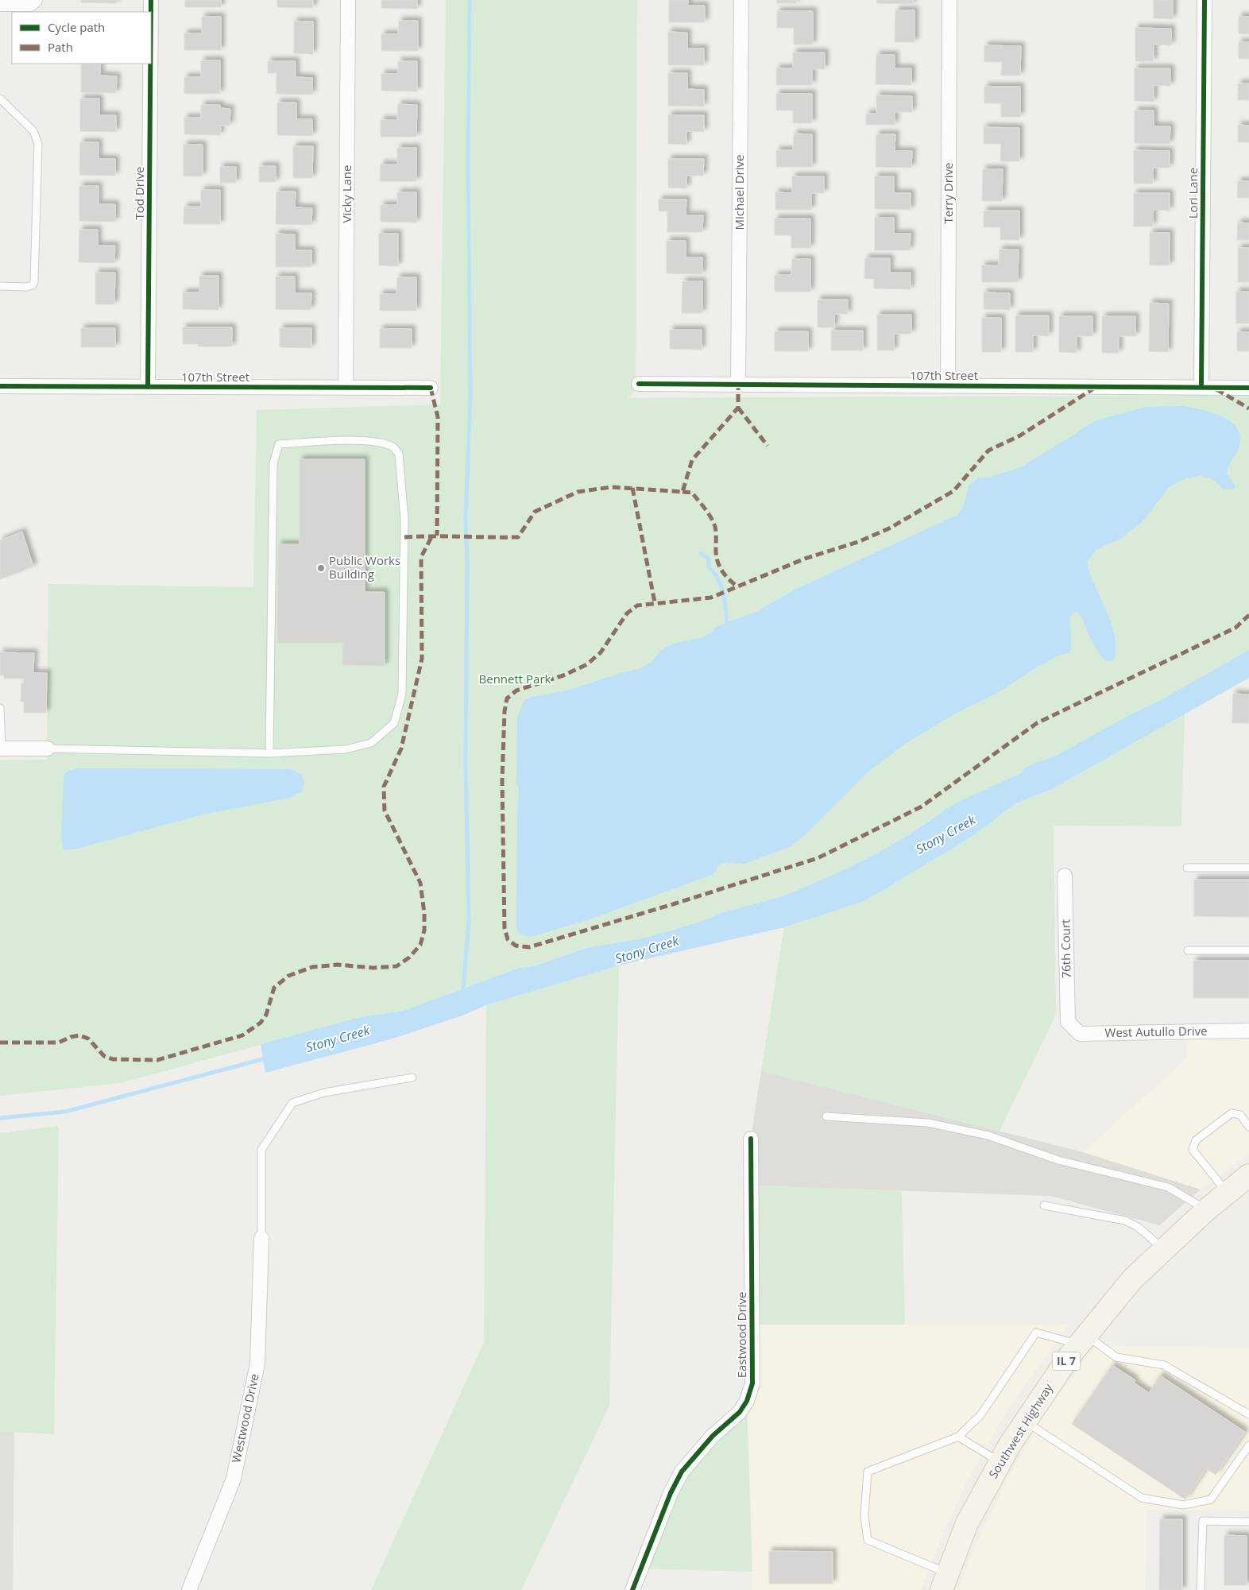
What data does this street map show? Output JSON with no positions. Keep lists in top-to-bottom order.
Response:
{
  "streets": {
    "main road": ["IL 7", "Southwest Highway"],
    "street": [
      "Michael Drive",
      "Tod Drive",
      "Terry Drive",
      "Lori Lane",
      "Vicky Lane",
      "107th Street",
      "76th Court",
      "West Autullo Drive",
      "Eastwood Drive",
      "Westwood Drive"
    ]
  },
  "crossings": [
    ["Michael Drive", "107th Street"],
    ["Tod Drive", "107th Street"],
    ["Terry Drive", "107th Street"],
    ["Lori Lane", "107th Street"],
    ["Vicky Lane", "107th Street"],
    ["76th Court", "West Autullo Drive"]
  ],
  "water": ["Stony Creek"],
  "parks": ["Bennett Park"],
  "places": ["Public Works Building"],
  "legend": ["Cycle path", "Path"]
}
